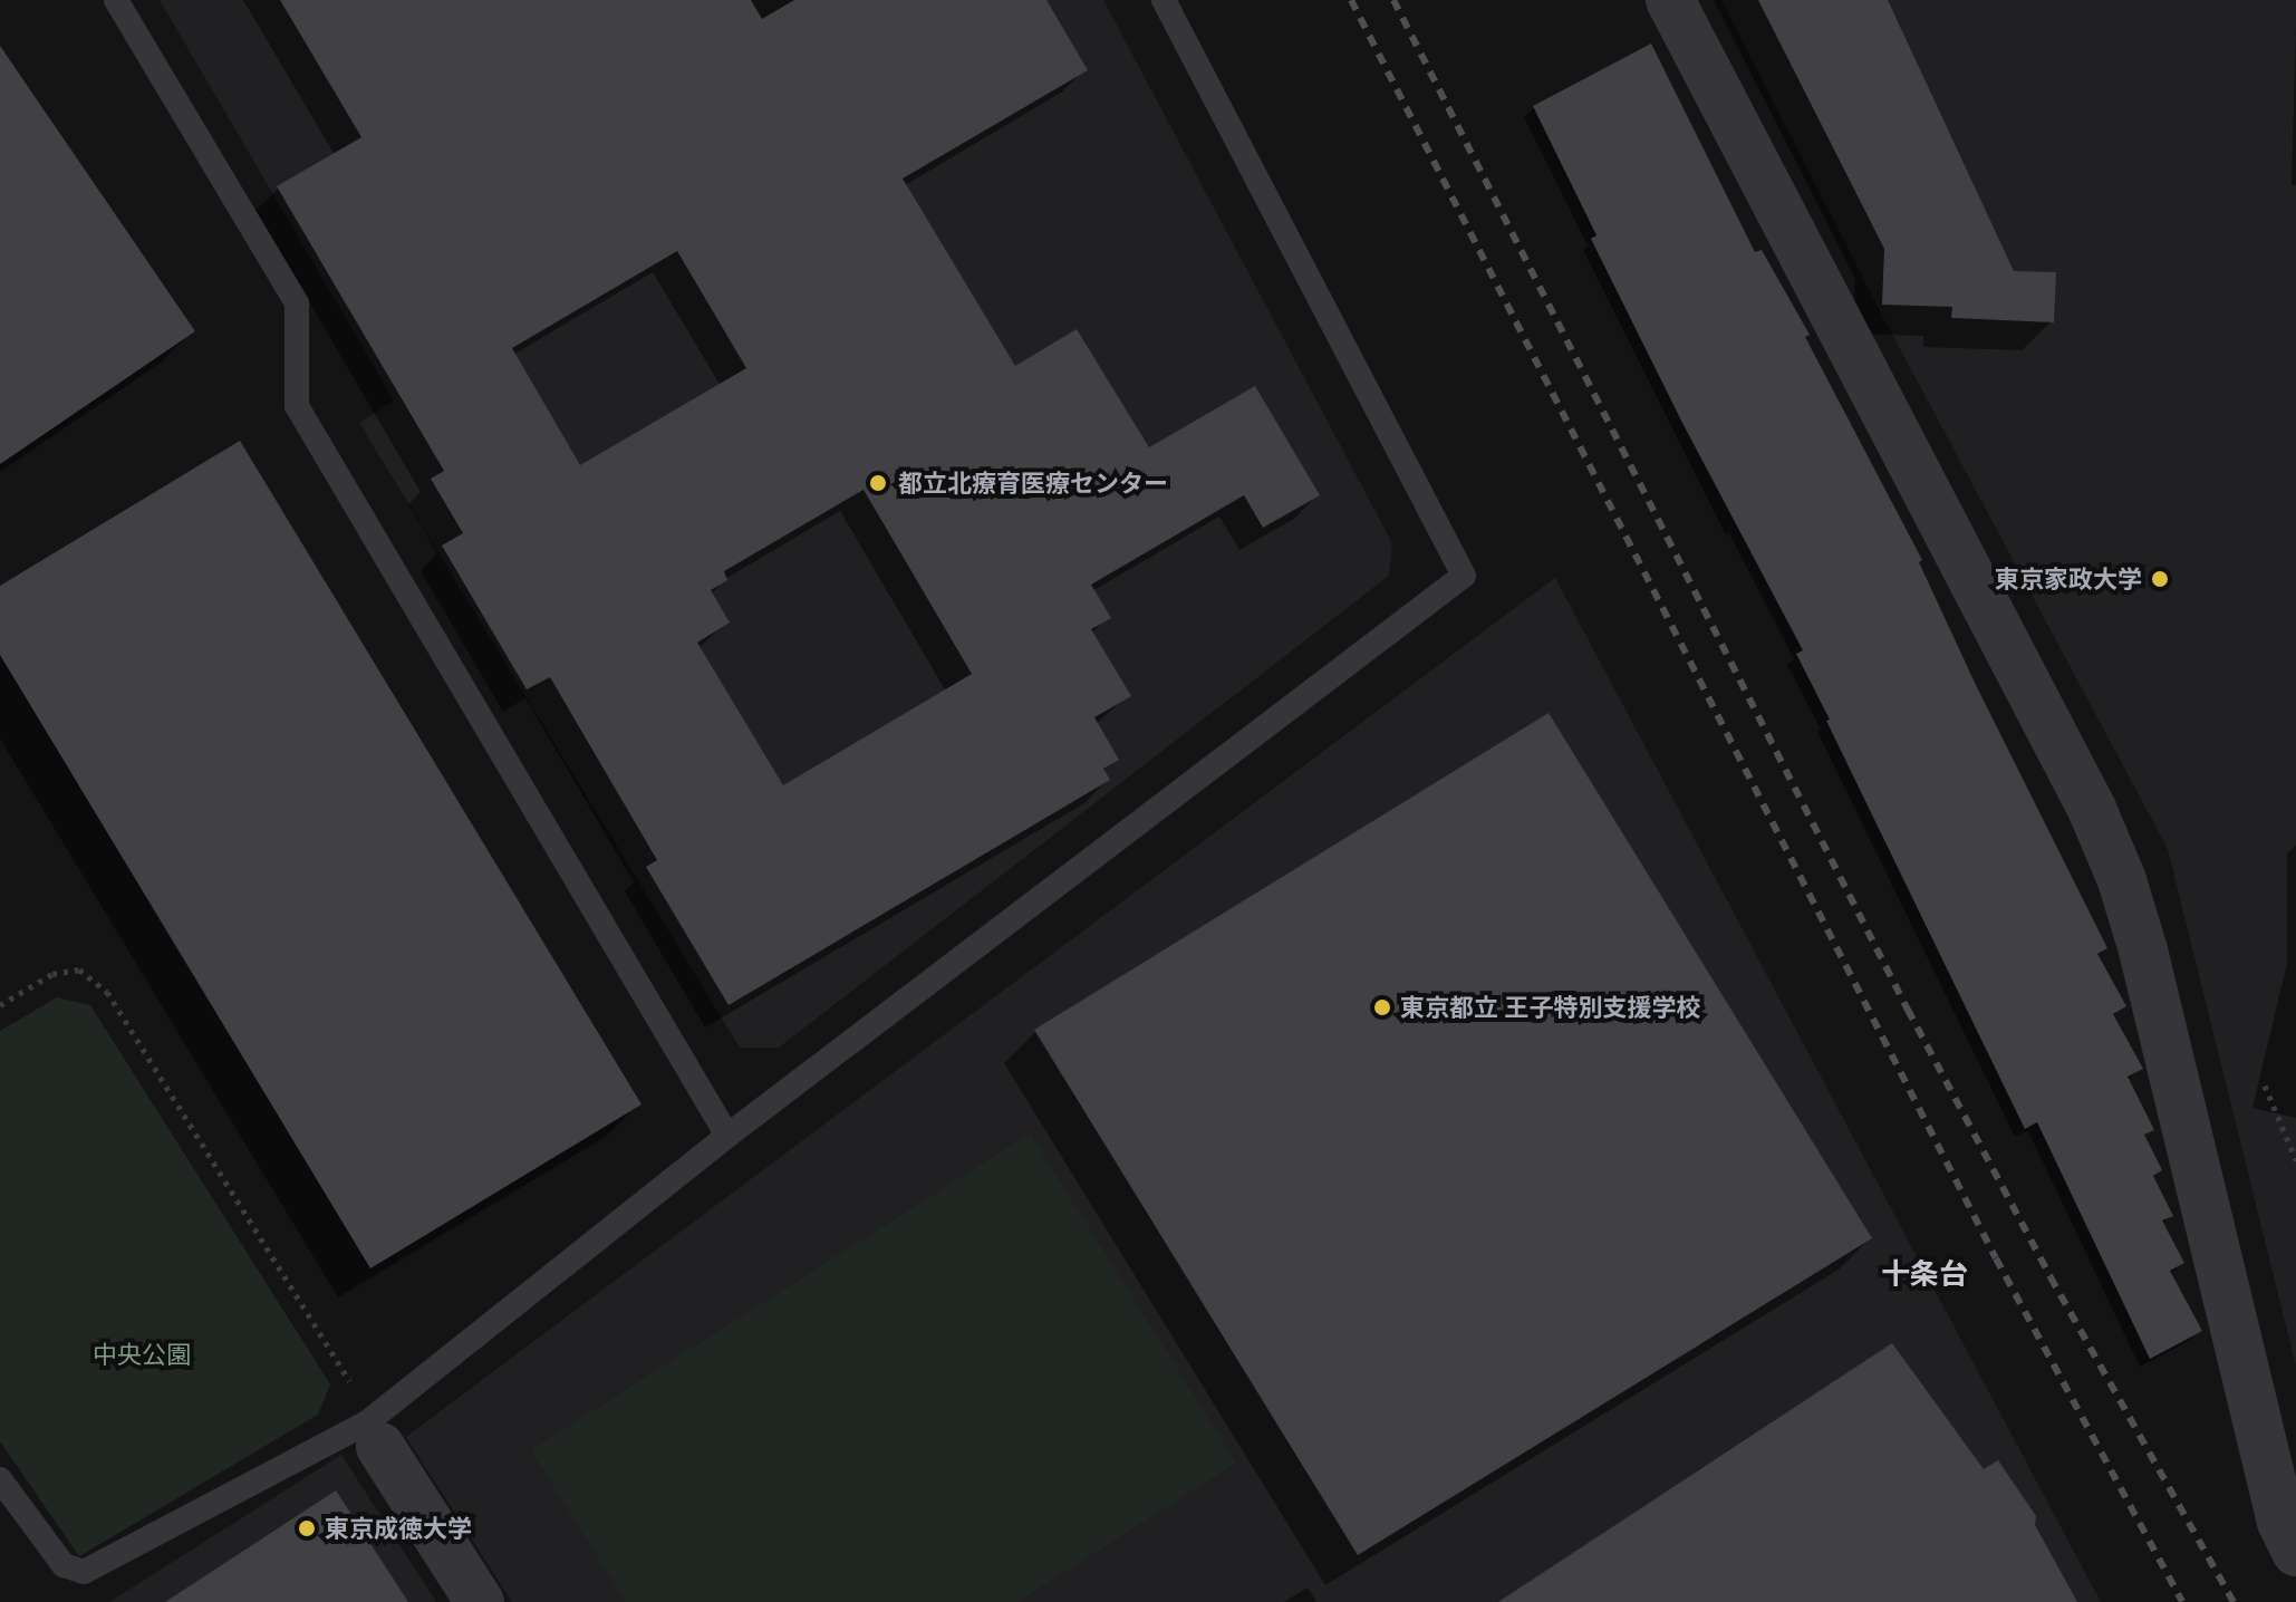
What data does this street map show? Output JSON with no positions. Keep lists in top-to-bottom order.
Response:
{
  "districts": ["十条台"],
  "parks": ["中央公園"],
  "places": [
    "都立北療育医療センター",
    "東京家政大学",
    "東京都立 王子特別支援学校",
    "東京成徳大学"
  ]
}
